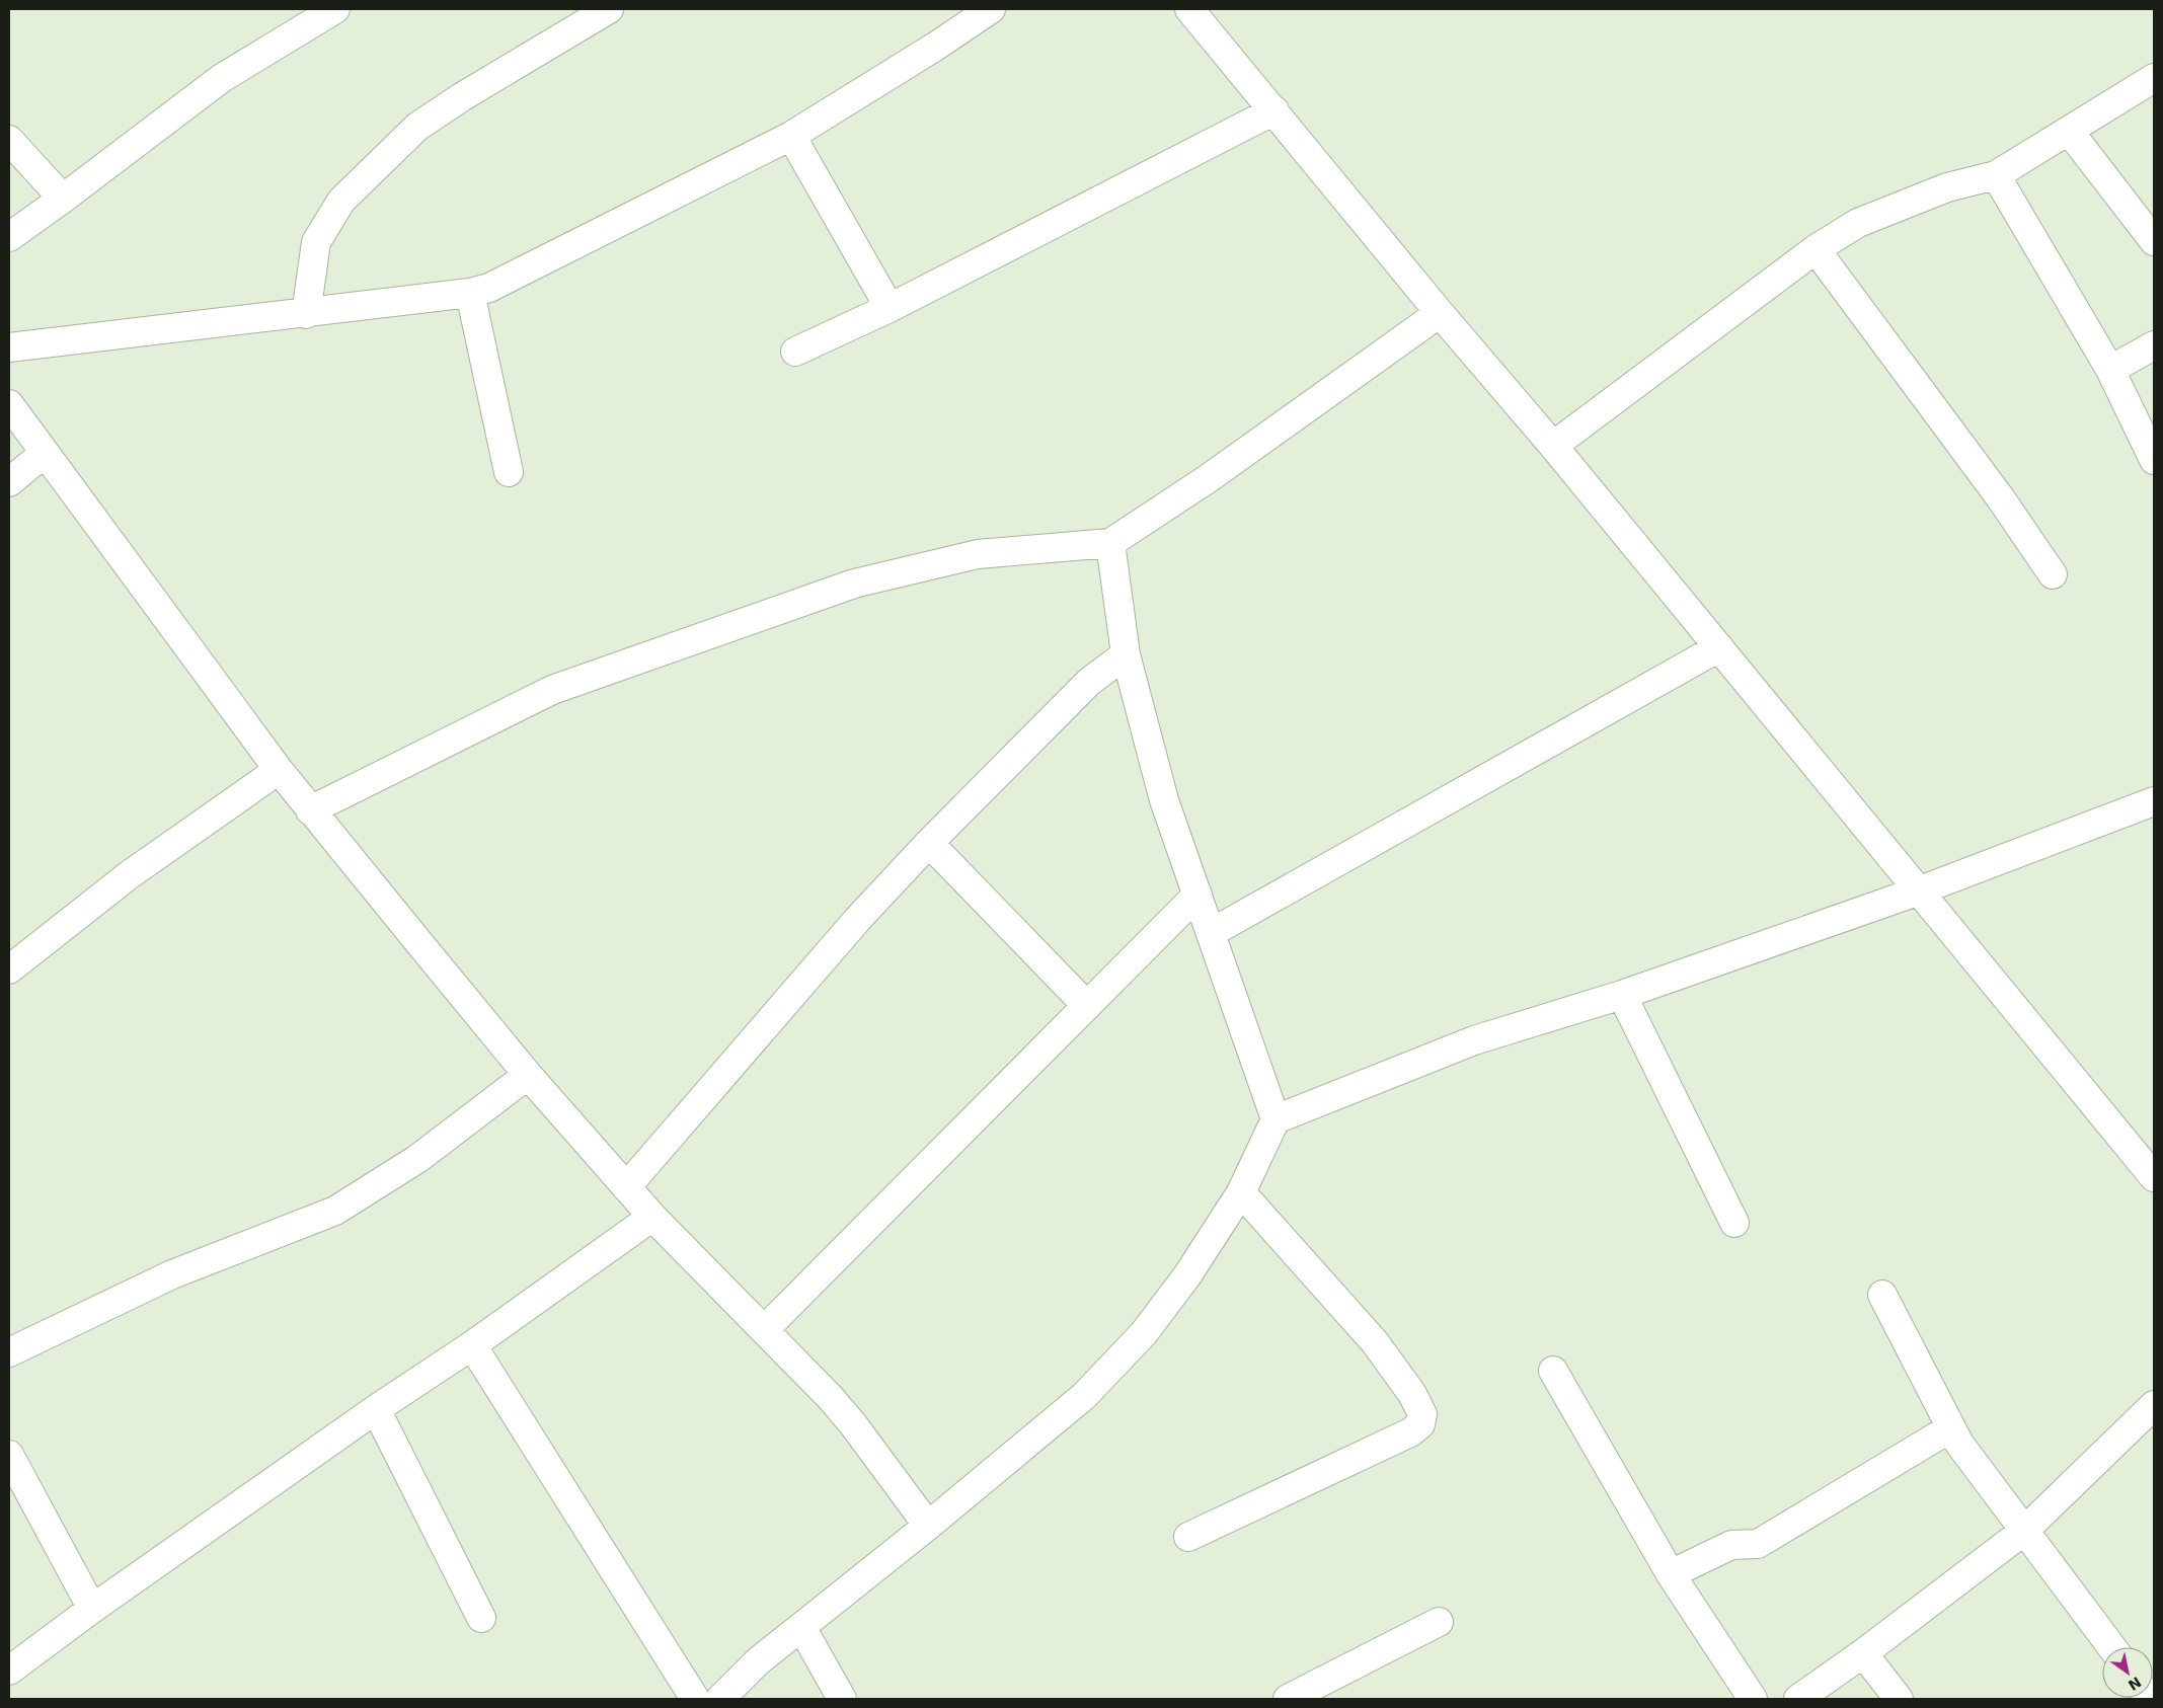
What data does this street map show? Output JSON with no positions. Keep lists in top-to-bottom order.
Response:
{
  "north": "bottom right"
}
